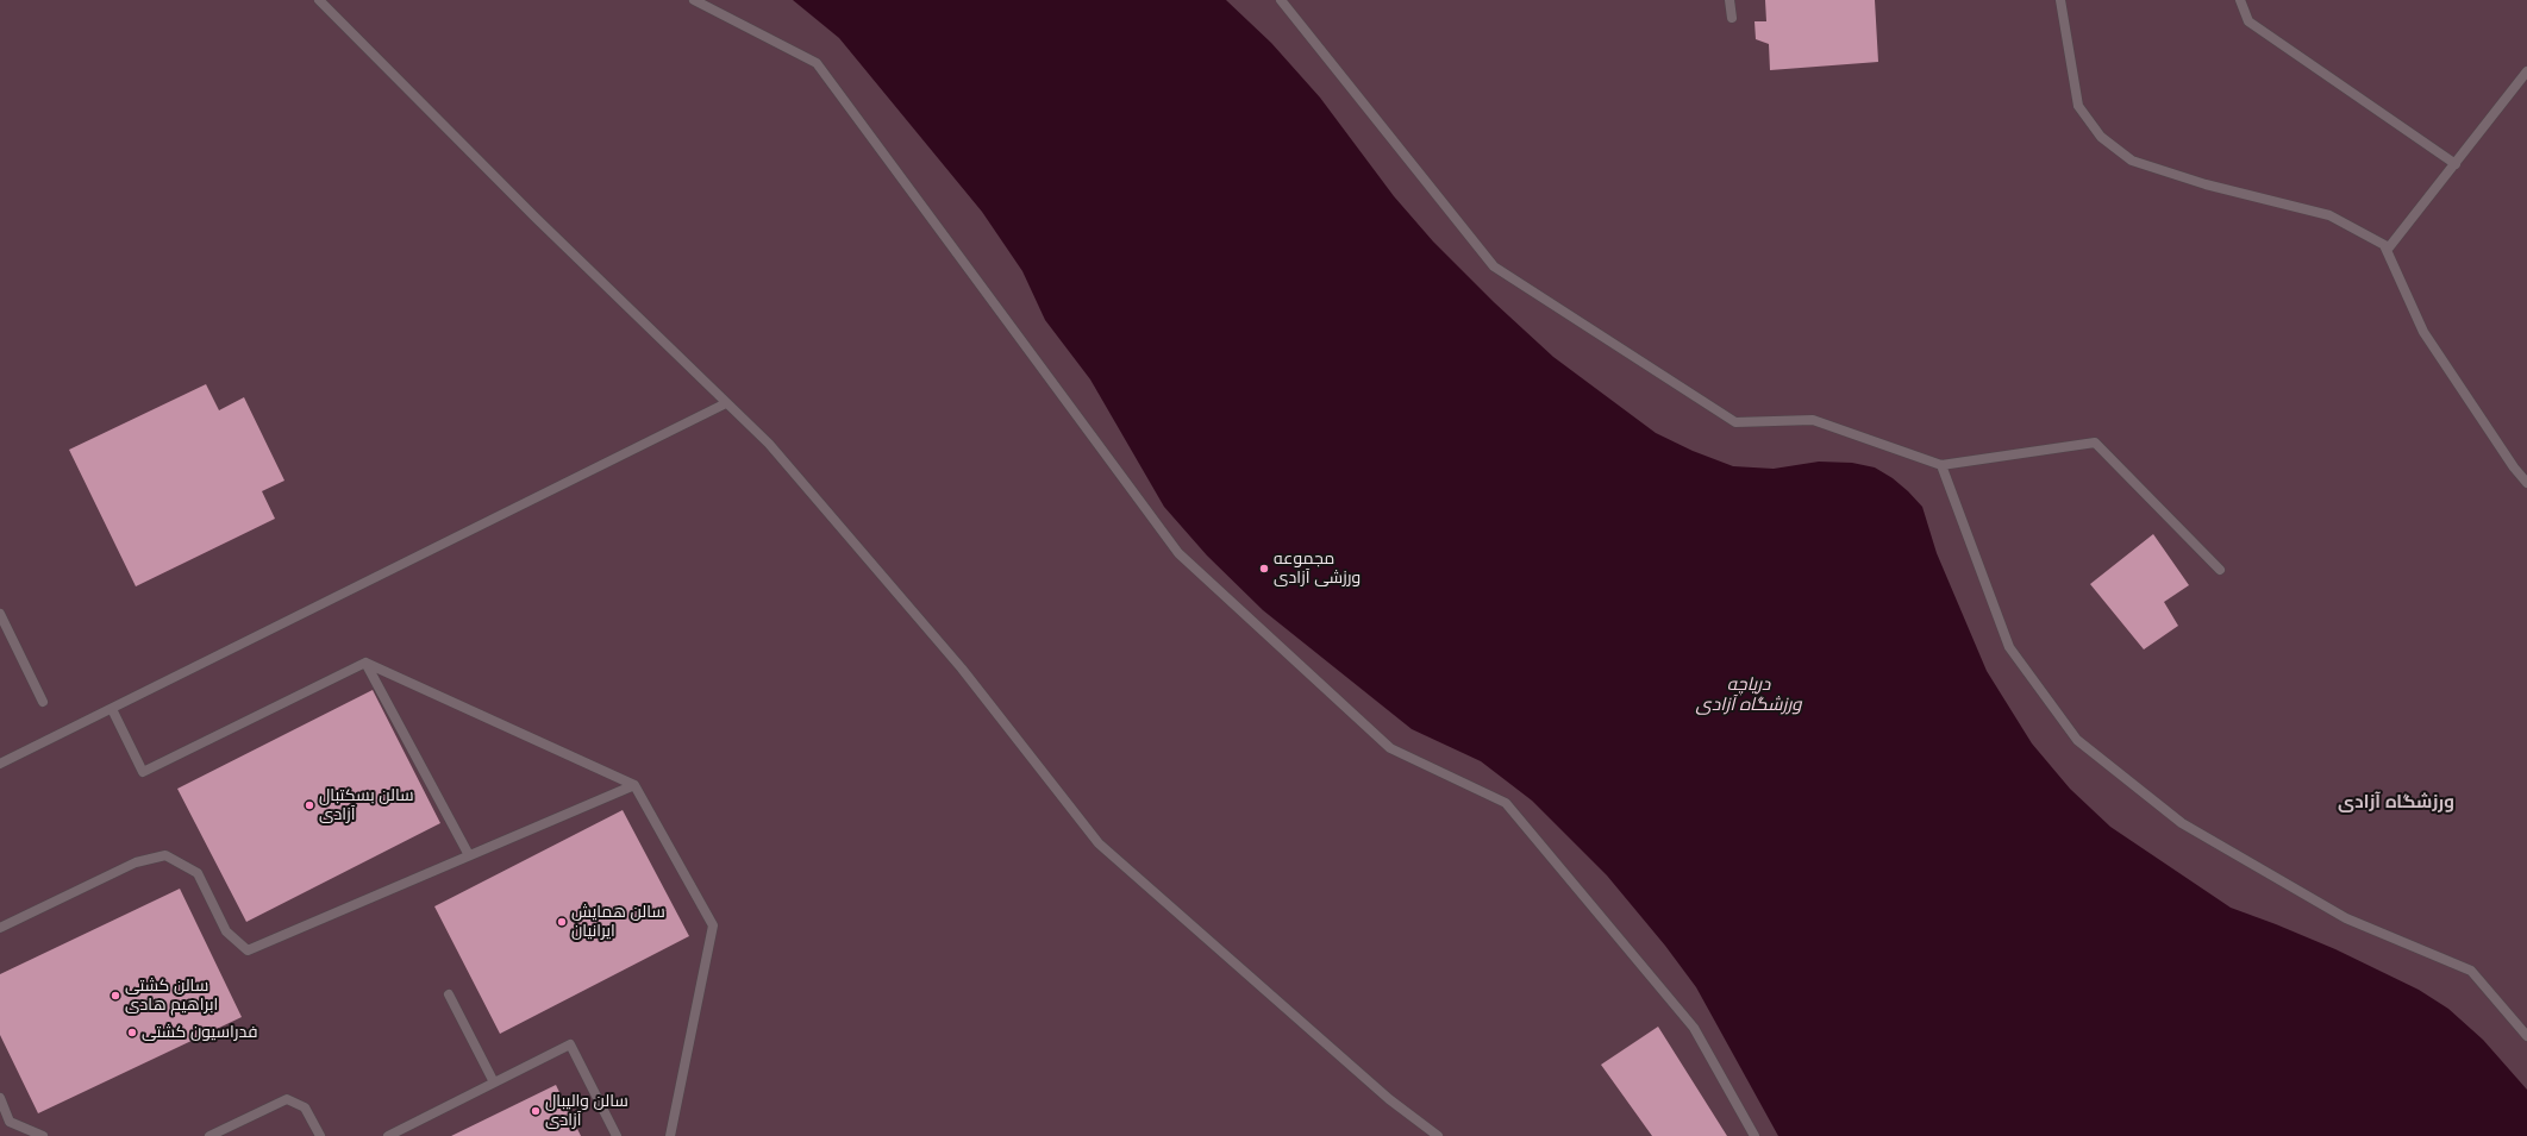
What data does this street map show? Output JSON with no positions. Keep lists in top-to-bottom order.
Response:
{
  "districts": ["ورزشگاه آزادی"],
  "water": ["دریاچه ورزشگاه آزادی"],
  "places": [
    "مجموعه ورزشی آزادی",
    "سالن بسکتبال آزادی",
    "سالن همایش ایرانیان",
    "سالن کشتی ابراهیم هادی",
    "فدراسیون کشتی",
    "سالن والیبال آزادی"
  ]
}
